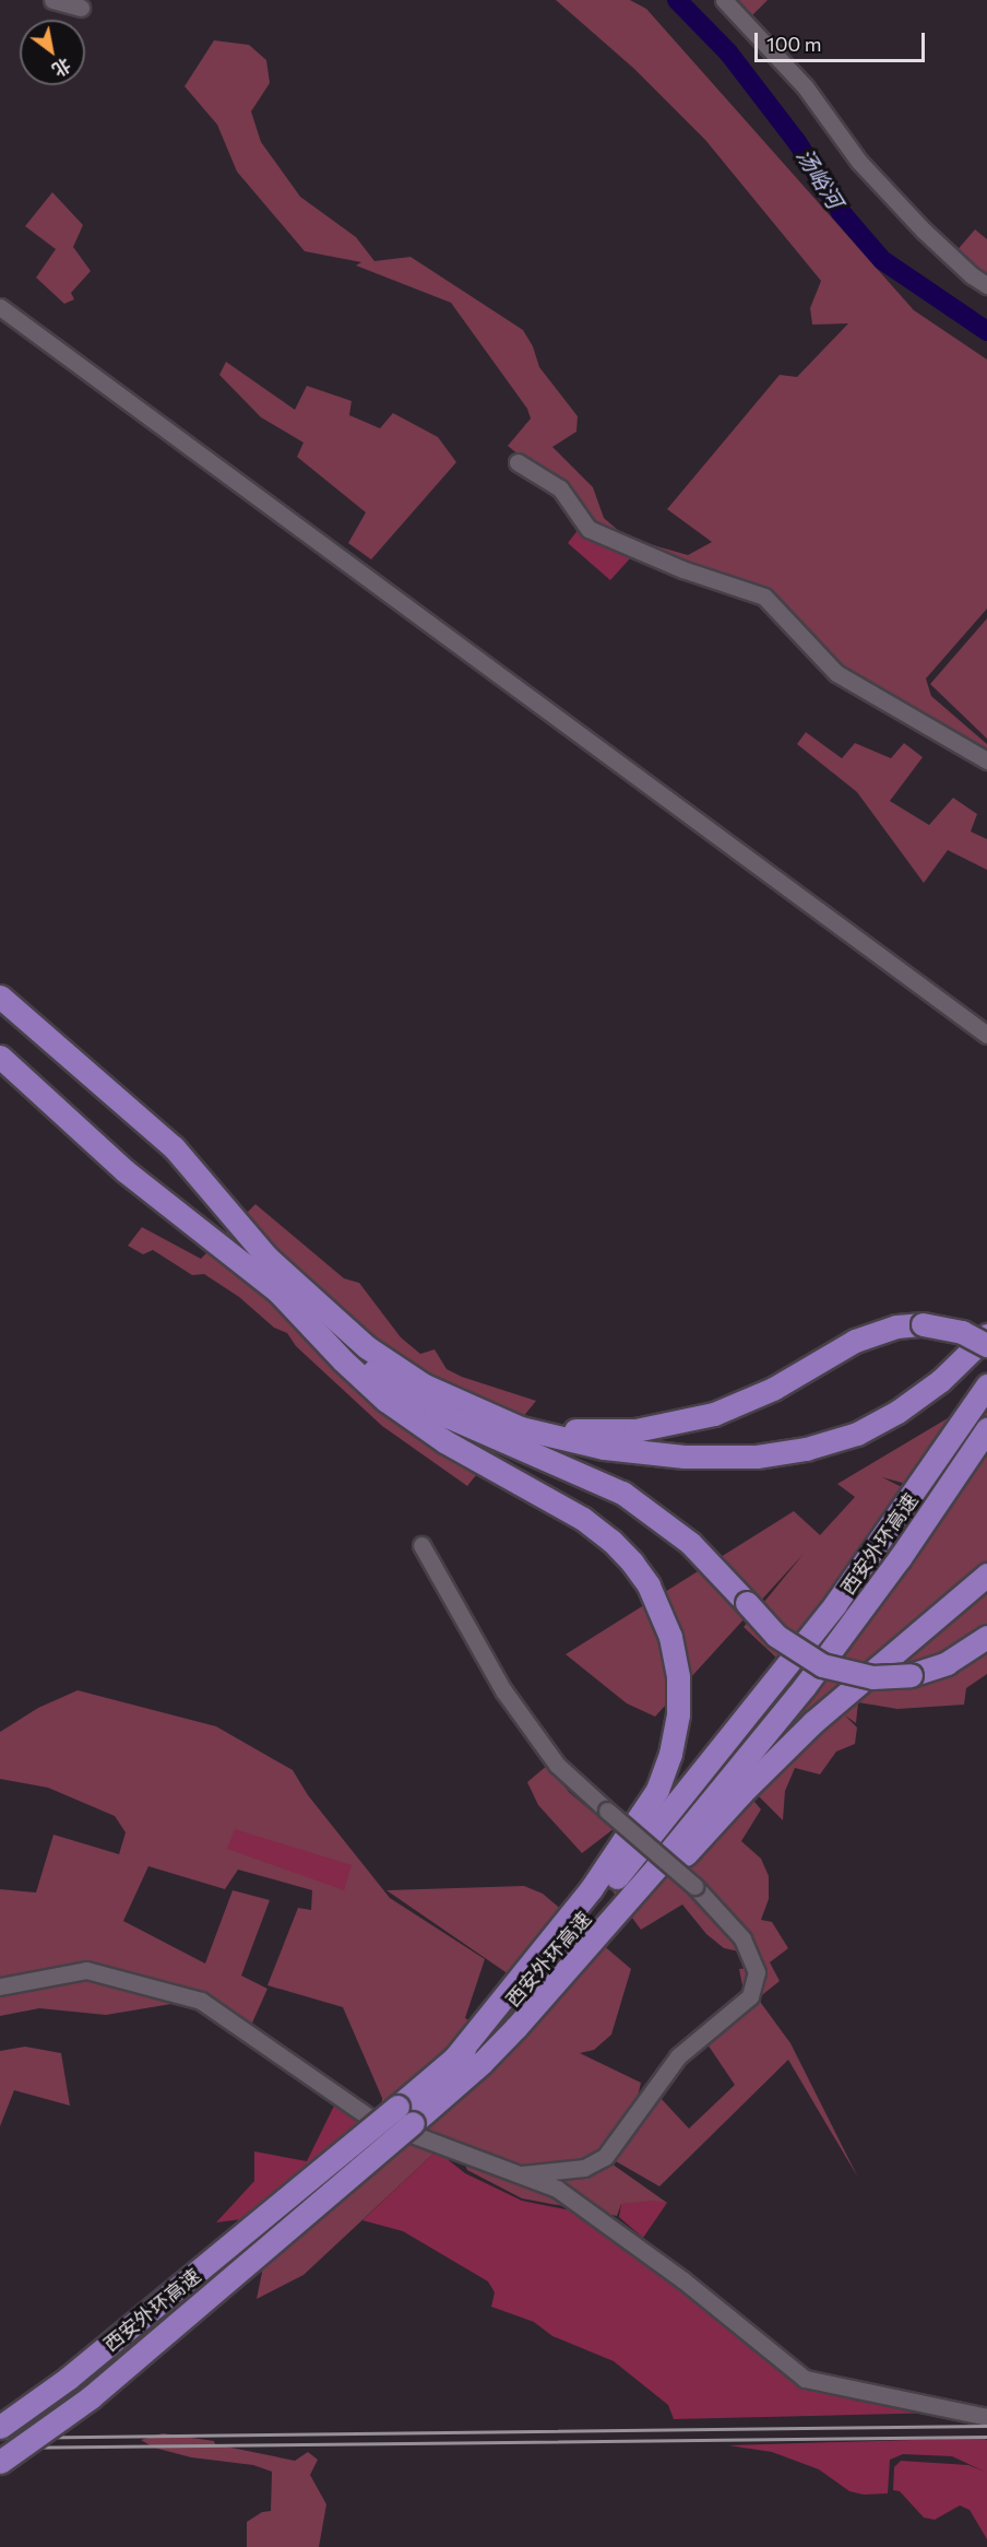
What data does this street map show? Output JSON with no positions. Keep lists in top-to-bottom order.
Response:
{
  "streets": {
    "highway": ["西安外环高速"]
  },
  "water": ["汤峪河"],
  "scale_bar": "100 m",
  "north": "bottom right"
}
